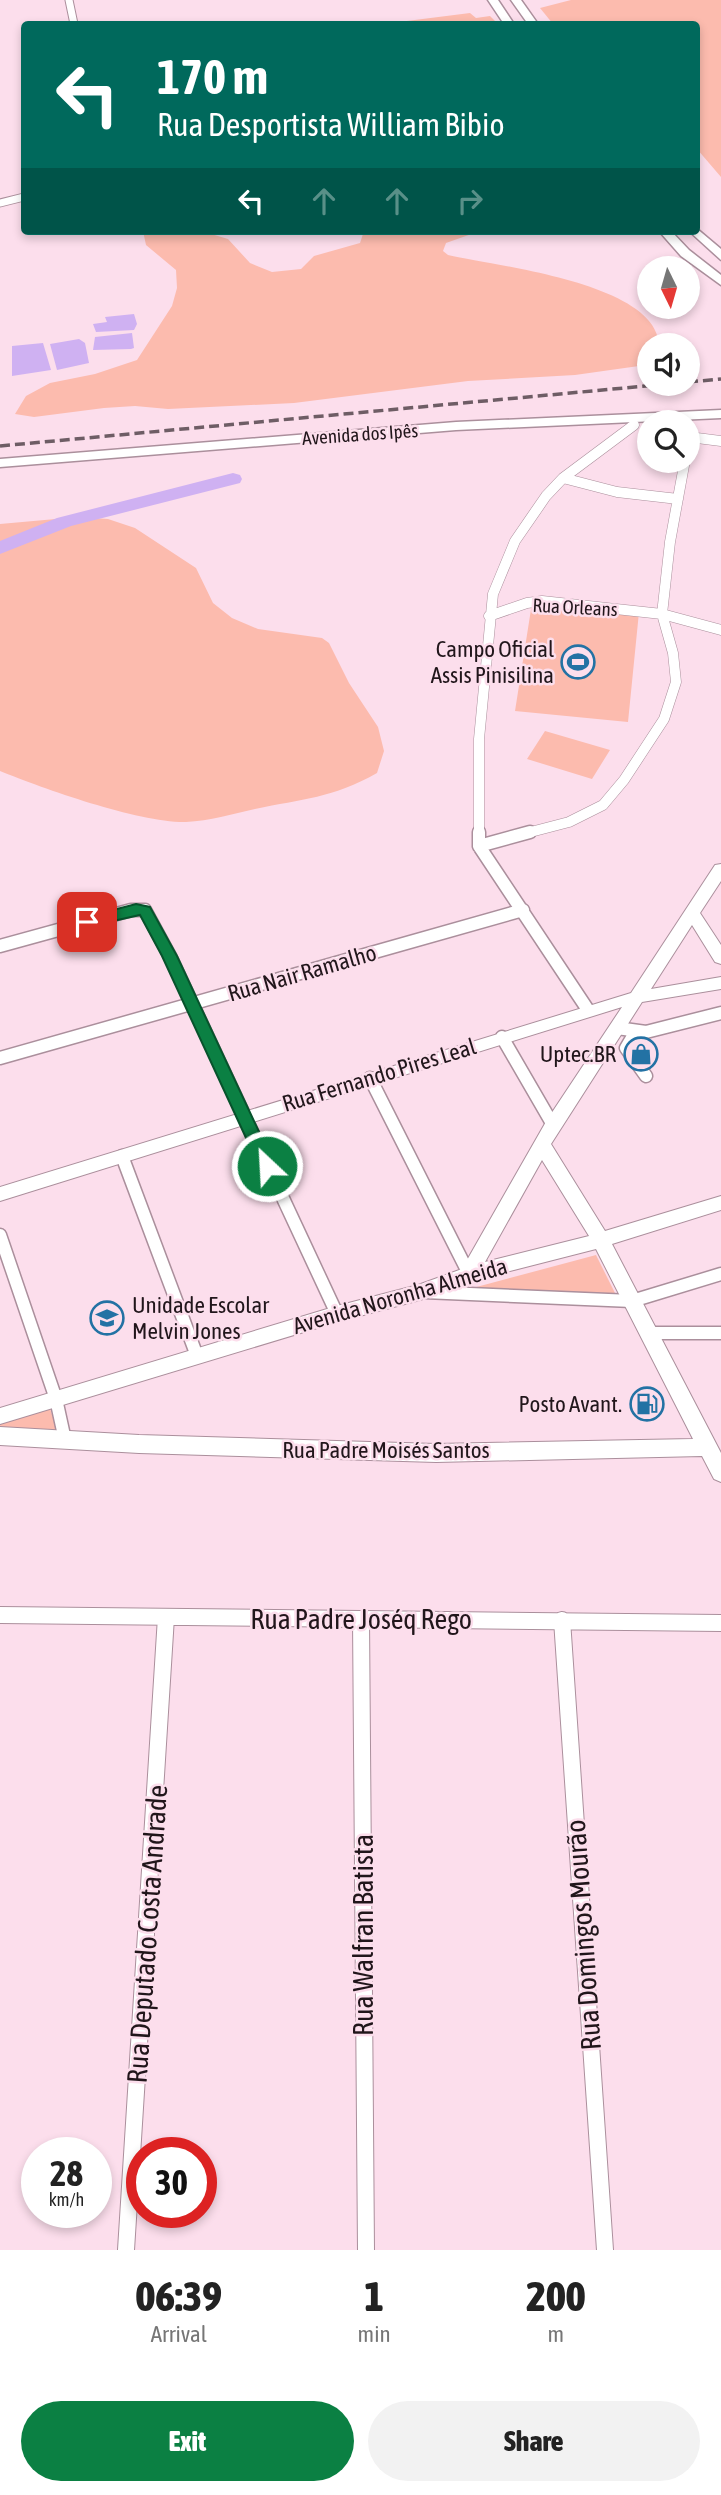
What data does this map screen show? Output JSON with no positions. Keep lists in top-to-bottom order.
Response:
{
  "streets": {
    "main road": [
      "Avenida dos Ipês",
      "Rua Fernando Pires Leal",
      "Avenida Noronha Almeida",
      "Rua Padre Moisés Santos"
    ],
    "street": [
      "Rua Orleans",
      "Rua Nair Ramalho",
      "Rua Padre Joséq Rego",
      "Rua Deputado Costa Andrade",
      "Rua Walfran Batista",
      "Rua Domingos Mourão"
    ]
  },
  "crossings": [
    ["Rua Padre Joséq Rego", "Rua Deputado Costa Andrade"],
    ["Rua Padre Joséq Rego", "Rua Walfran Batista"],
    ["Rua Padre Joséq Rego", "Rua Domingos Mourão"]
  ],
  "places": {
    "sports": ["Campo Oficial Assis Pinisilina"],
    "shop": ["Uptec.BR"],
    "school or university": ["Unidade Escolar Melvin Jones"],
    "fuel station": ["Posto Avant."]
  },
  "north": "bottom",
  "page": {
    "turn": ["170 m", "Rua Desportista William Bibio"],
    "speed": "28 km/h",
    "limit": "30",
    "eta": [
      "06:39",
      "Arrival",
      "1",
      "min",
      "200",
      "m"
    ],
    "buttons": ["Exit", "Share"]
  }
}
